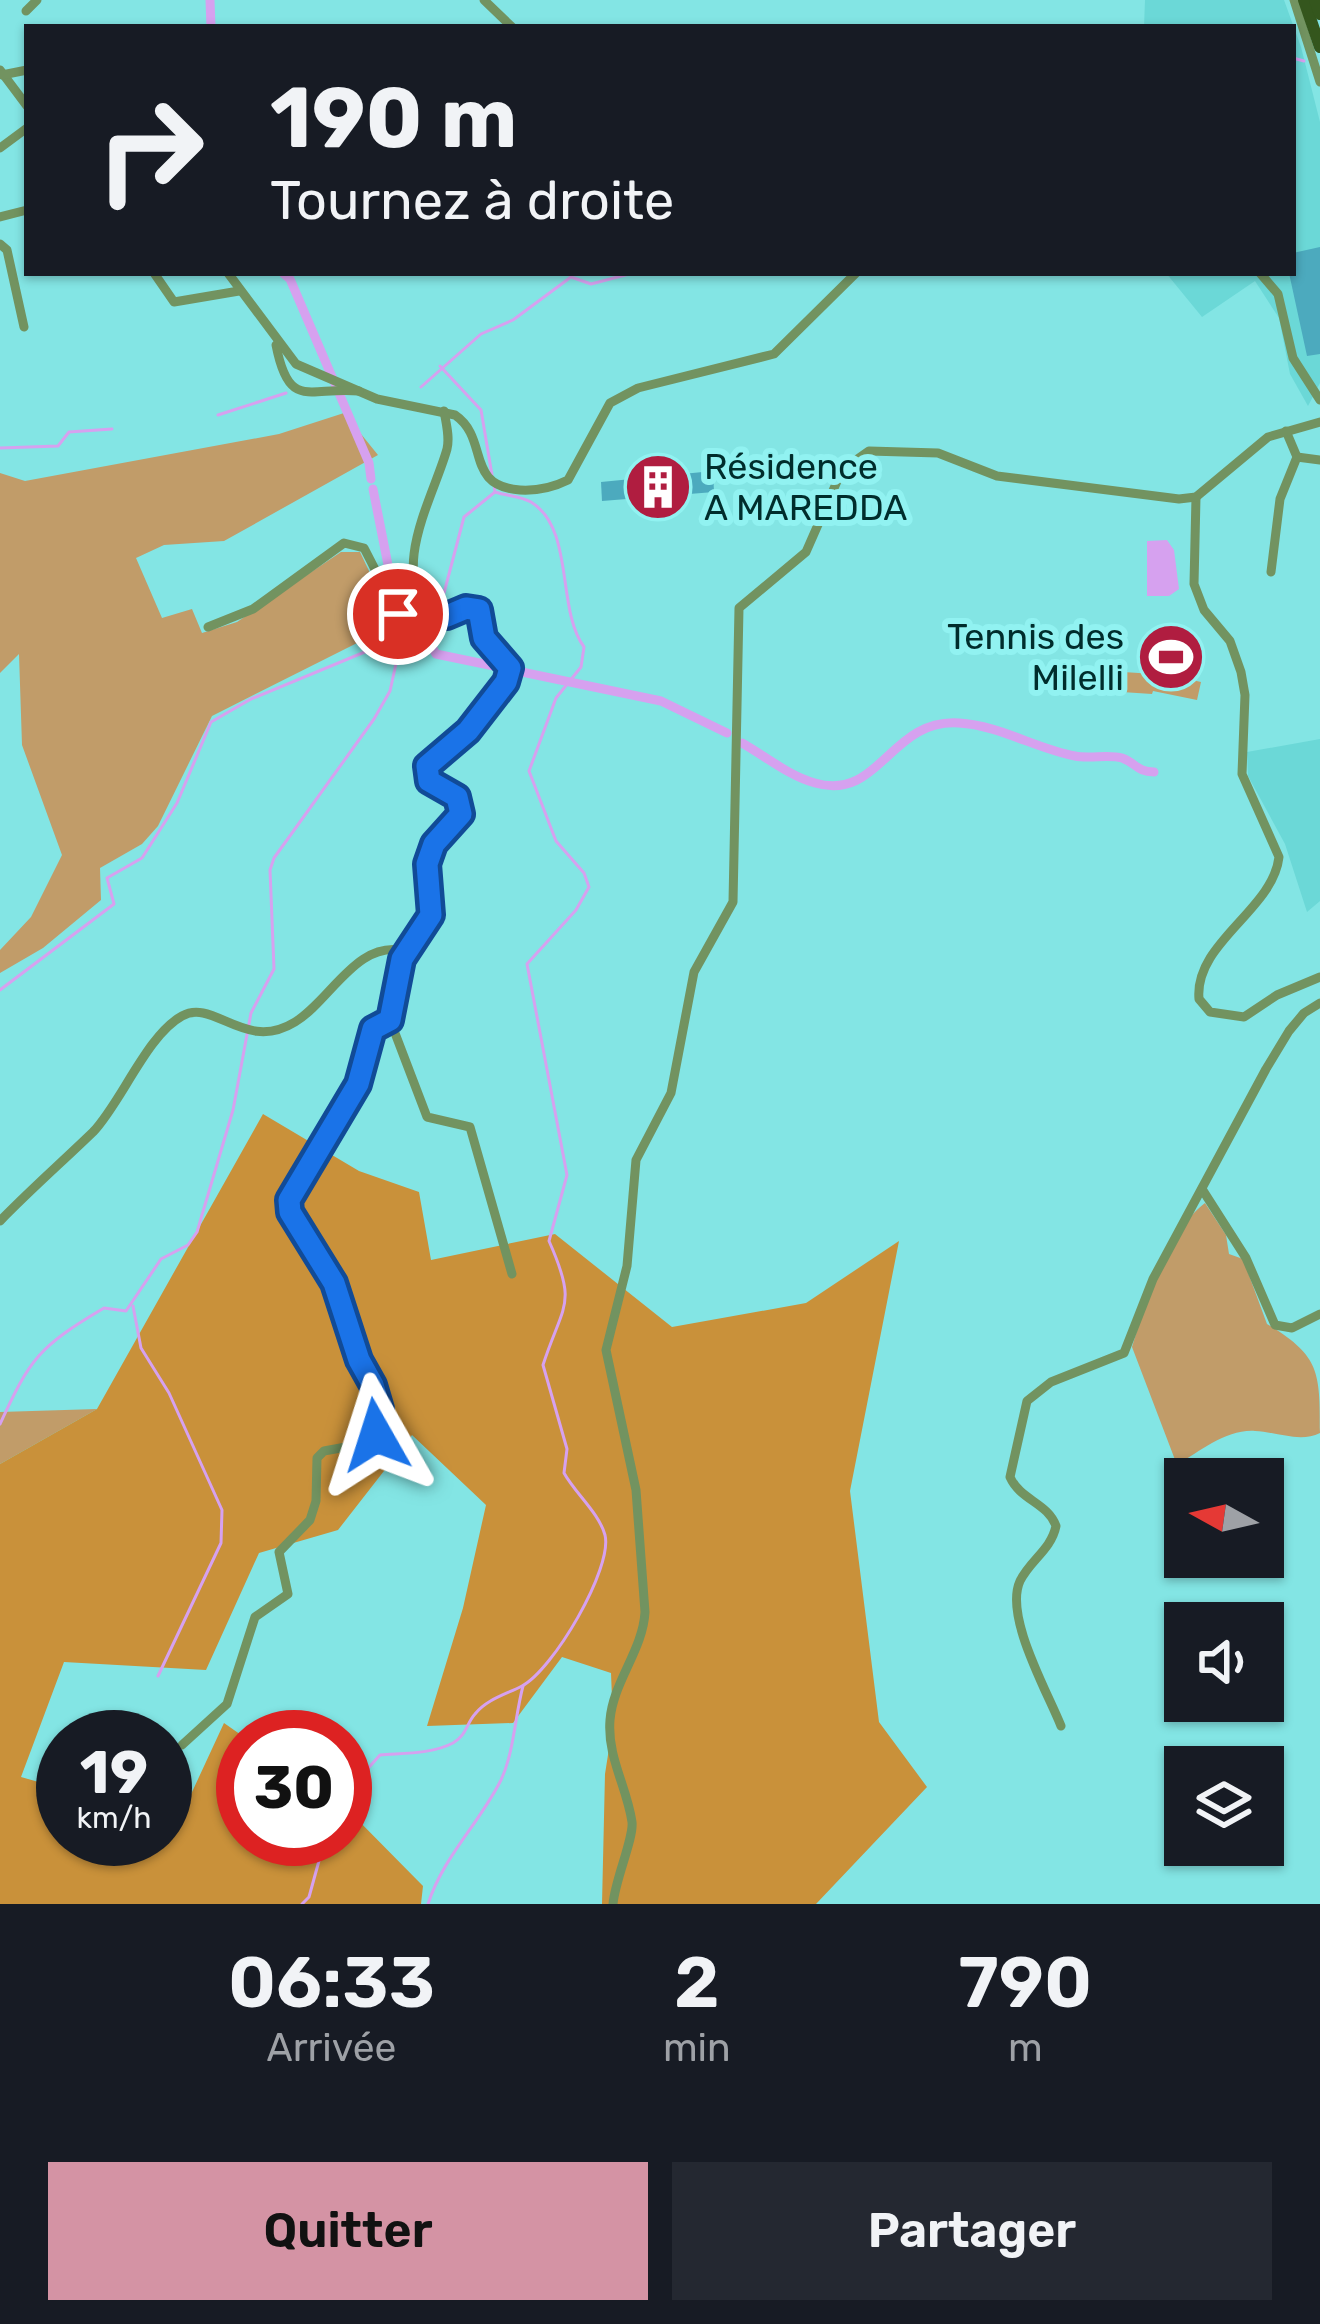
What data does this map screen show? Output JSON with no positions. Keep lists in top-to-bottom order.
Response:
{
  "places": {
    "building": ["Résidence A MAREDDA"],
    "sports": ["Tennis des Milelli"]
  },
  "north": "left",
  "page": {
    "turn": ["190 m", "Tournez à droite"],
    "speed": "19 km/h",
    "limit": "30",
    "eta": [
      "06:33",
      "Arrivée",
      "2",
      "min",
      "790",
      "m"
    ],
    "buttons": ["Quitter", "Partager"]
  }
}
